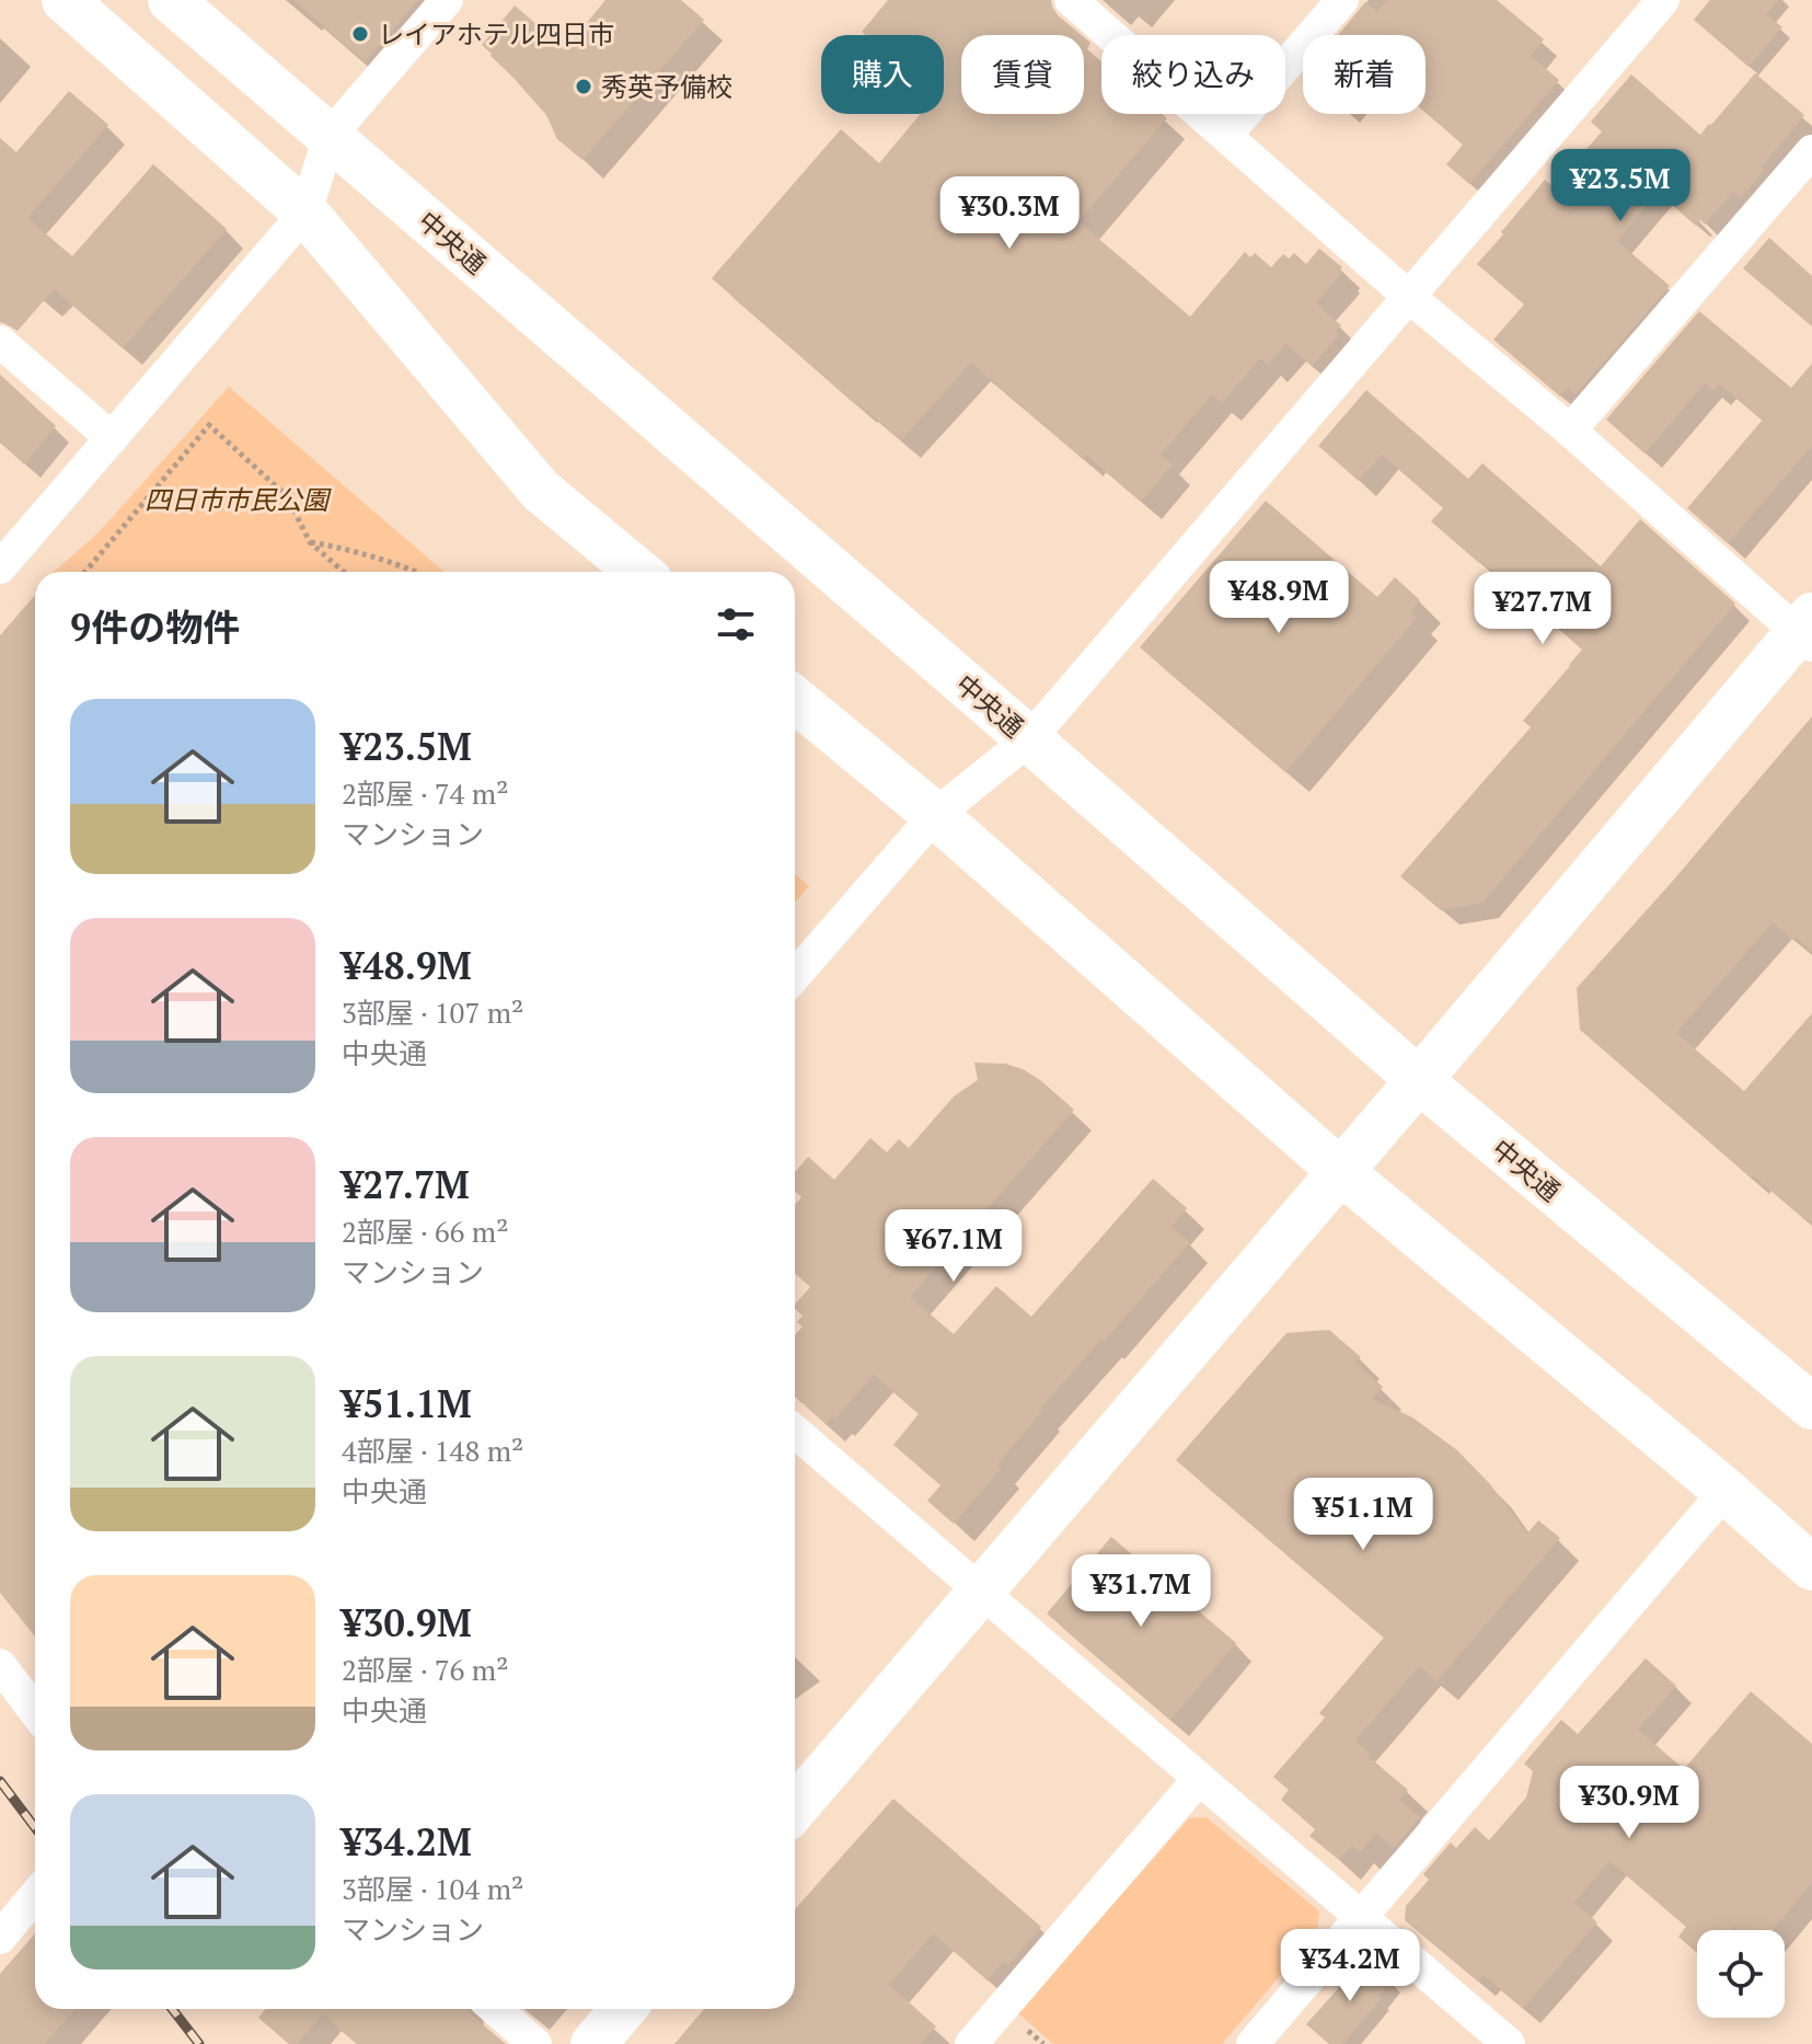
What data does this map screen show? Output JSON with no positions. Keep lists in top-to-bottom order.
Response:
{
  "streets": {
    "street": ["中央通"]
  },
  "parks": ["四日市市民公園"],
  "places": ["レイアホテル四日市", "秀英予備校"],
  "page": {
    "chip": [
      "購入",
      "賃貸",
      "絞り込み",
      "新着"
    ],
    "price": [
      "¥23.5M",
      "¥30.3M",
      "¥48.9M",
      "¥27.7M",
      "¥67.1M",
      "¥51.1M",
      "¥31.7M",
      "¥30.9M",
      "¥34.2M"
    ],
    "heading": "9件の物件",
    "list": [
      {
        "name": "¥23.5M",
        "note": "2部屋 · 74 m² · マンション"
      },
      {
        "name": "¥48.9M",
        "note": "3部屋 · 107 m² · 中央通"
      },
      {
        "name": "¥27.7M",
        "note": "2部屋 · 66 m² · マンション"
      },
      {
        "name": "¥51.1M",
        "note": "4部屋 · 148 m² · 中央通"
      },
      {
        "name": "¥30.9M",
        "note": "2部屋 · 76 m² · 中央通"
      },
      {
        "name": "¥34.2M",
        "note": "3部屋 · 104 m² · マンション"
      }
    ]
  }
}
